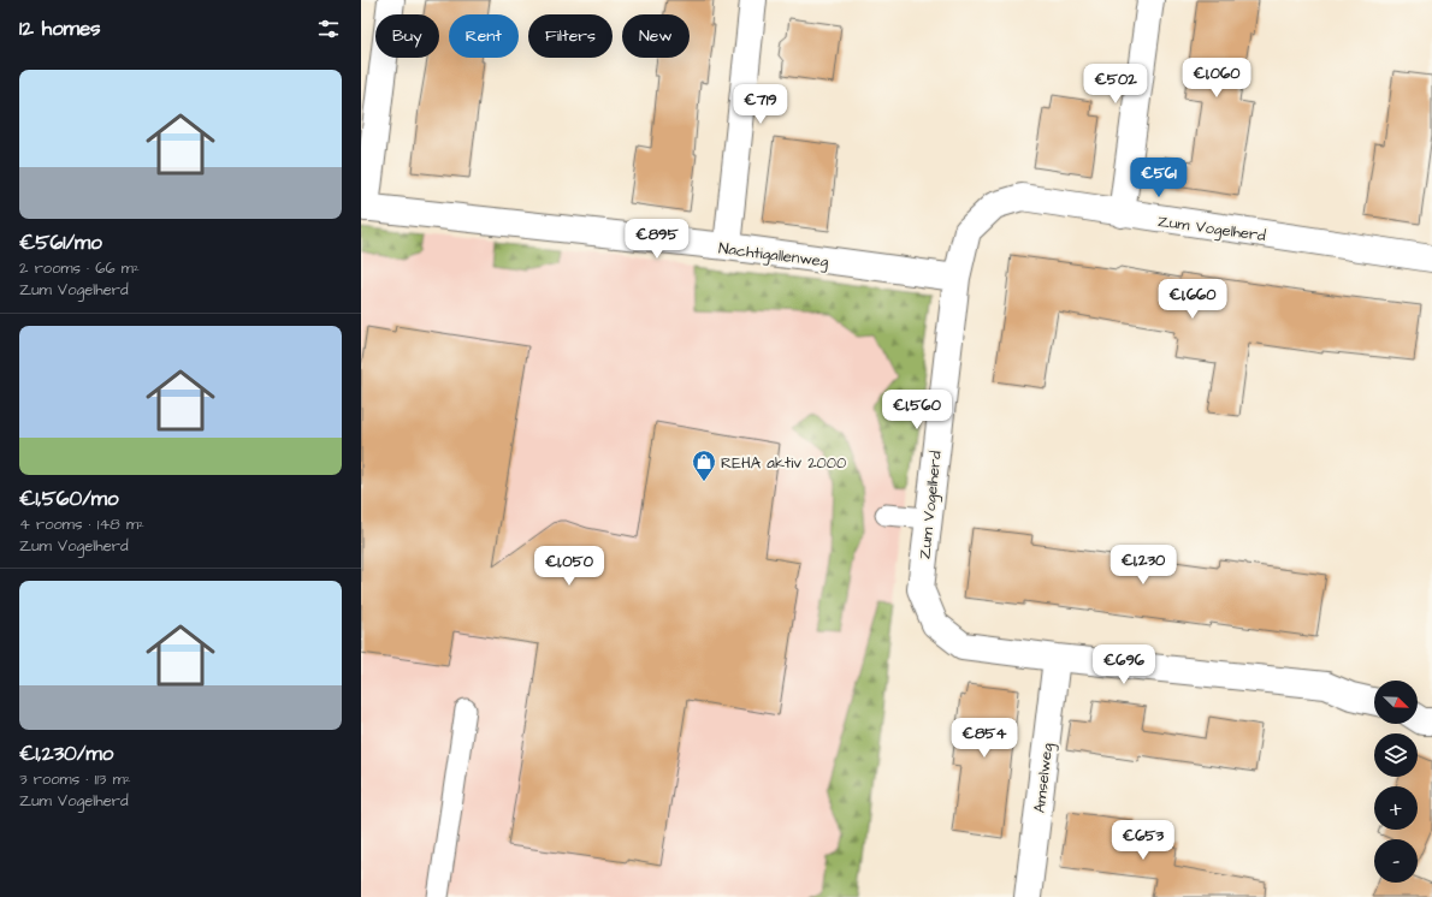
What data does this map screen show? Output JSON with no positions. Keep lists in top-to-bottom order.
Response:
{
  "streets": {
    "street": ["Zum Vogelherd", "Nachtigallenweg", "Amselweg"]
  },
  "crossings": [
    ["Zum Vogelherd", "Nachtigallenweg"],
    ["Zum Vogelherd", "Amselweg"]
  ],
  "places": {
    "shop": ["REHA aktiv 2000"]
  },
  "north": "bottom right",
  "page": {
    "heading": "12 homes",
    "chip": [
      "Buy",
      "Rent",
      "Filters",
      "New"
    ],
    "list": [
      {
        "name": "€561/mo",
        "note": "2 rooms · 66 m² · Zum Vogelherd"
      },
      {
        "name": "€1,560/mo",
        "note": "4 rooms · 148 m² · Zum Vogelherd"
      },
      {
        "name": "€1,230/mo",
        "note": "3 rooms · 113 m² · Zum Vogelherd"
      }
    ],
    "price": [
      "€1,060",
      "€502",
      "€719",
      "€561",
      "€895",
      "€1,660",
      "€1,560",
      "€1,230",
      "€1,050",
      "€696",
      "€854",
      "€653"
    ],
    "map_buttons": ["+", "−"]
  }
}
